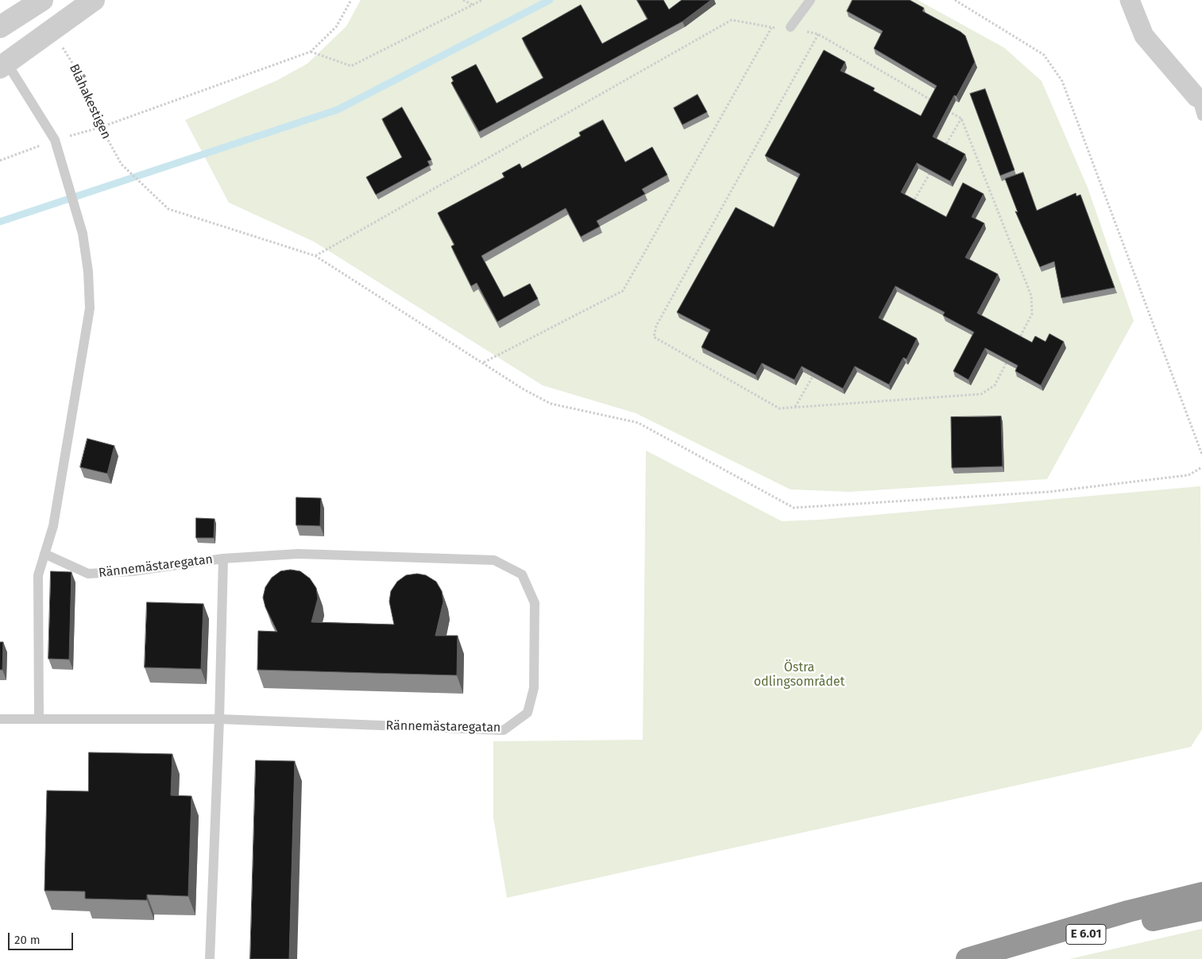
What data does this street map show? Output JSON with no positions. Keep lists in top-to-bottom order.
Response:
{
  "streets": {
    "highway": ["E 6.01"],
    "lane": ["Rännemästaregatan"],
    "path": ["Blåhakestigen"]
  },
  "parks": ["Östra odlingsområdet"],
  "scale_bar": "20 m"
}
